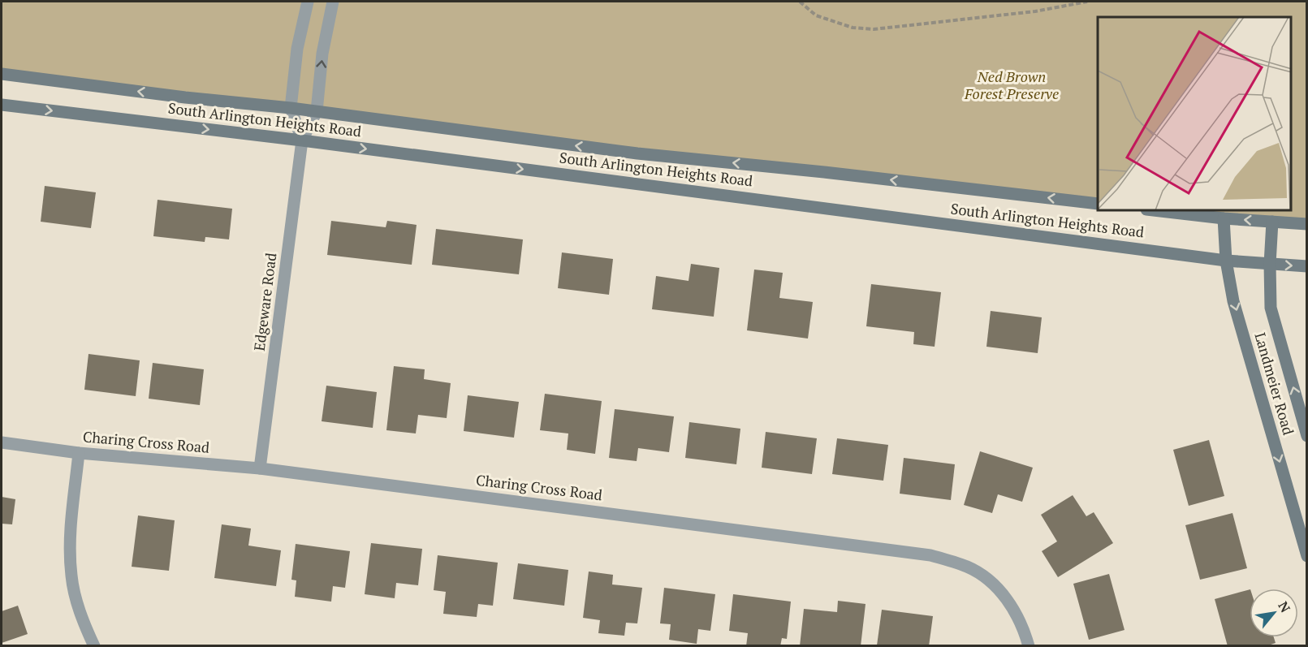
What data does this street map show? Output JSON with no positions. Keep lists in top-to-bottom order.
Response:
{
  "streets": {
    "main road": ["South Arlington Heights Road", "Landmeier Road"],
    "street": ["Edgeware Road", "Charing Cross Road"]
  },
  "crossings": [
    ["South Arlington Heights Road", "Edgeware Road"],
    ["South Arlington Heights Road", "Landmeier Road"],
    ["Edgeware Road", "Charing Cross Road"]
  ],
  "parks": ["Ned Brown Forest Preserve"],
  "north": "top right"
}
